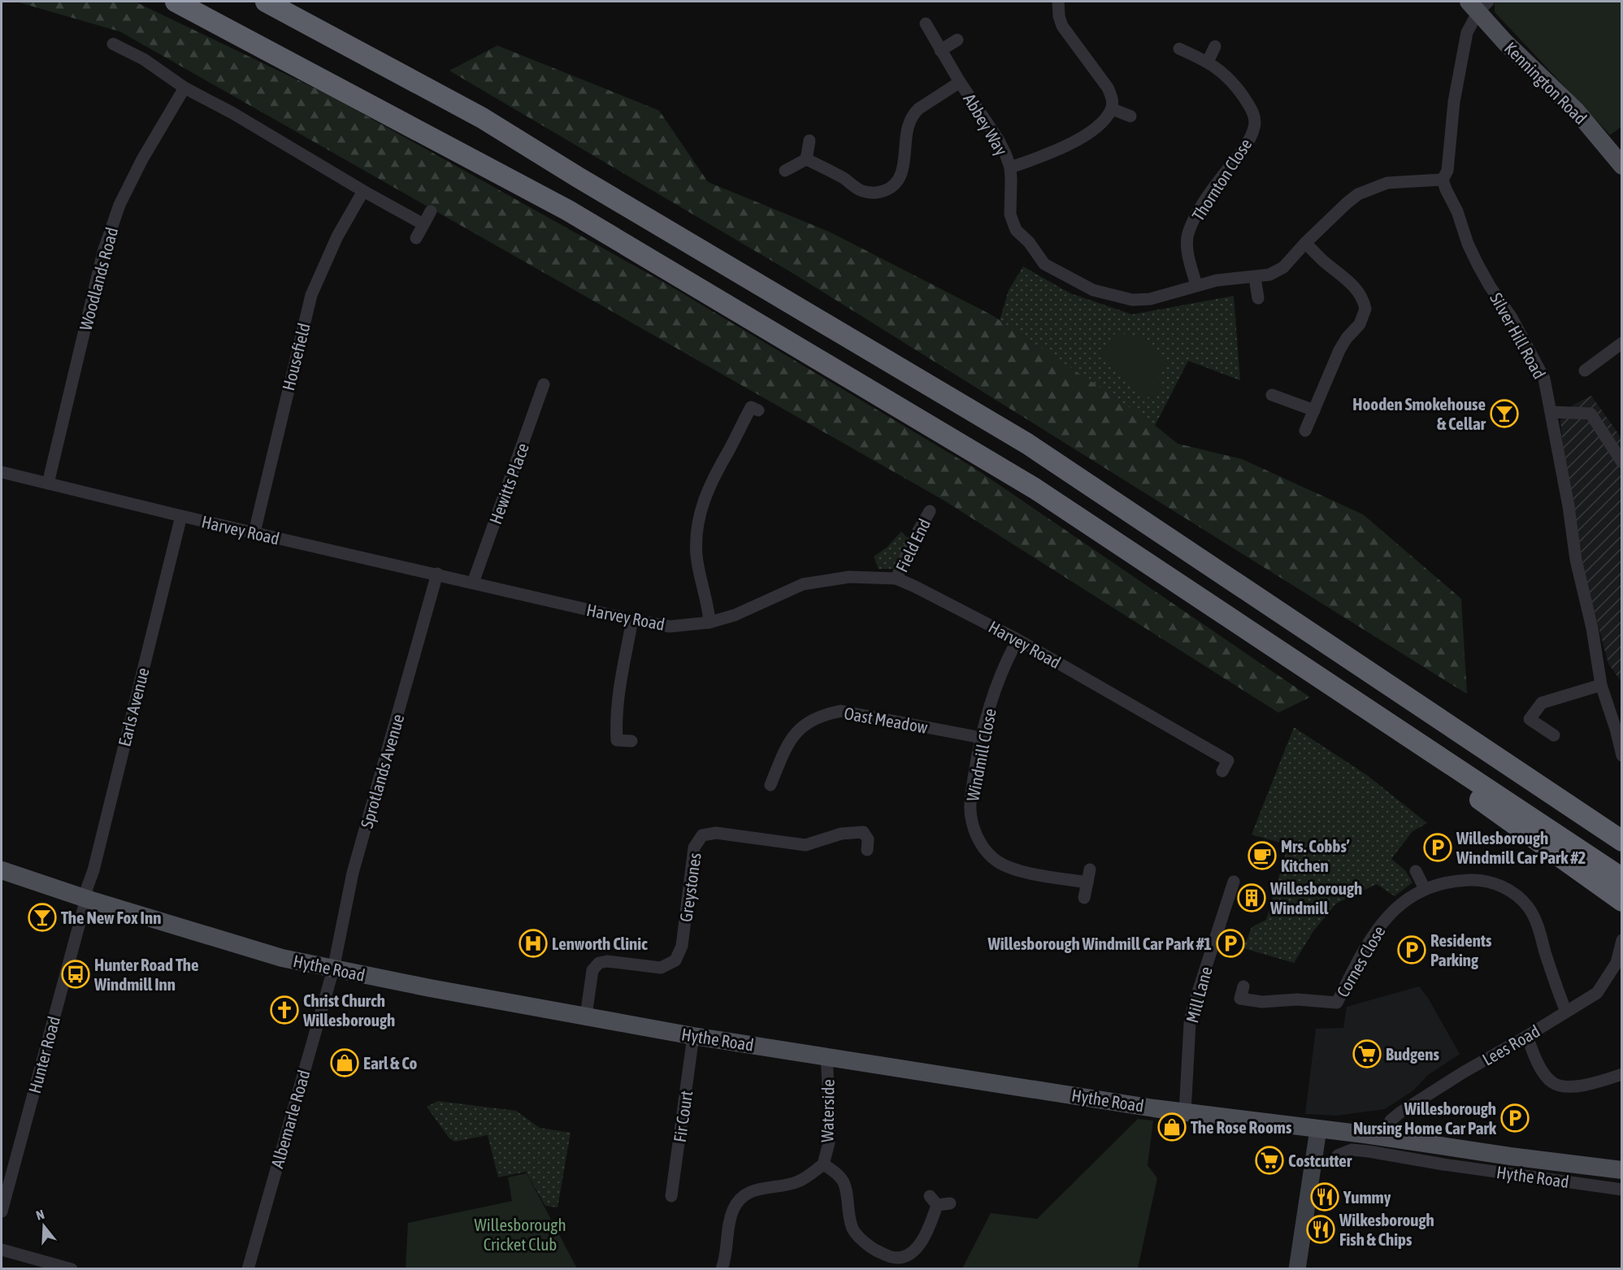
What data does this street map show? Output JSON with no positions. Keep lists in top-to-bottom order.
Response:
{
  "streets": {
    "main road": ["Kennington Road", "Hythe Road"],
    "street": [
      "Abbey Way",
      "Thornton Close",
      "Woodlands Road",
      "Silver Hill Road",
      "Housefield",
      "Hewitts Place",
      "Harvey Road",
      "Field End",
      "Earls Avenue",
      "Oast Meadow",
      "Windmill Close",
      "Sprotlands Avenue",
      "Greystones",
      "Cornes Close",
      "Mill Lane",
      "Lees Road",
      "Hunter Road",
      "Waterside",
      "Fir Court",
      "Albemarle Road"
    ]
  },
  "crossings": [
    ["Abbey Way", "Thornton Close"],
    ["Abbey Way", "Silver Hill Road"],
    ["Woodlands Road", "Harvey Road"],
    ["Housefield", "Harvey Road"],
    ["Hewitts Place", "Harvey Road"],
    ["Harvey Road", "Field End"],
    ["Harvey Road", "Earls Avenue"],
    ["Harvey Road", "Windmill Close"],
    ["Harvey Road", "Sprotlands Avenue"],
    ["Earls Avenue", "Hythe Road"],
    ["Earls Avenue", "Hunter Road"],
    ["Oast Meadow", "Windmill Close"],
    ["Sprotlands Avenue", "Hythe Road"],
    ["Sprotlands Avenue", "Albemarle Road"],
    ["Greystones", "Hythe Road"],
    ["Cornes Close", "Lees Road"],
    ["Hythe Road", "Mill Lane"],
    ["Hythe Road", "Lees Road"],
    ["Hythe Road", "Hunter Road"],
    ["Hythe Road", "Waterside"],
    ["Hythe Road", "Fir Court"],
    ["Hythe Road", "Albemarle Road"]
  ],
  "parks": ["Willesborough Cricket Club"],
  "places": {
    "bar": ["Hooden Smokehouse & Cellar", "The New Fox Inn"],
    "parking": [
      "Willesborough Windmill Car Park #2",
      "Willesborough Windmill Car Park #1",
      "Residents Parking",
      "Willesborough Nursing Home Car Park"
    ],
    "cafe": ["Mrs. Cobbs’ Kitchen"],
    "building": ["Willesborough Windmill"],
    "hospital": ["Lenworth Clinic"],
    "bus stop": ["Hunter Road The Windmill Inn"],
    "church": ["Christ Church Willesborough"],
    "supermarket": ["Budgens", "Costcutter"],
    "shop": ["Earl & Co", "The Rose Rooms"],
    "restaurant": ["Yummy", "Wilkesborough Fish & Chips"]
  },
  "north": "top"
}
